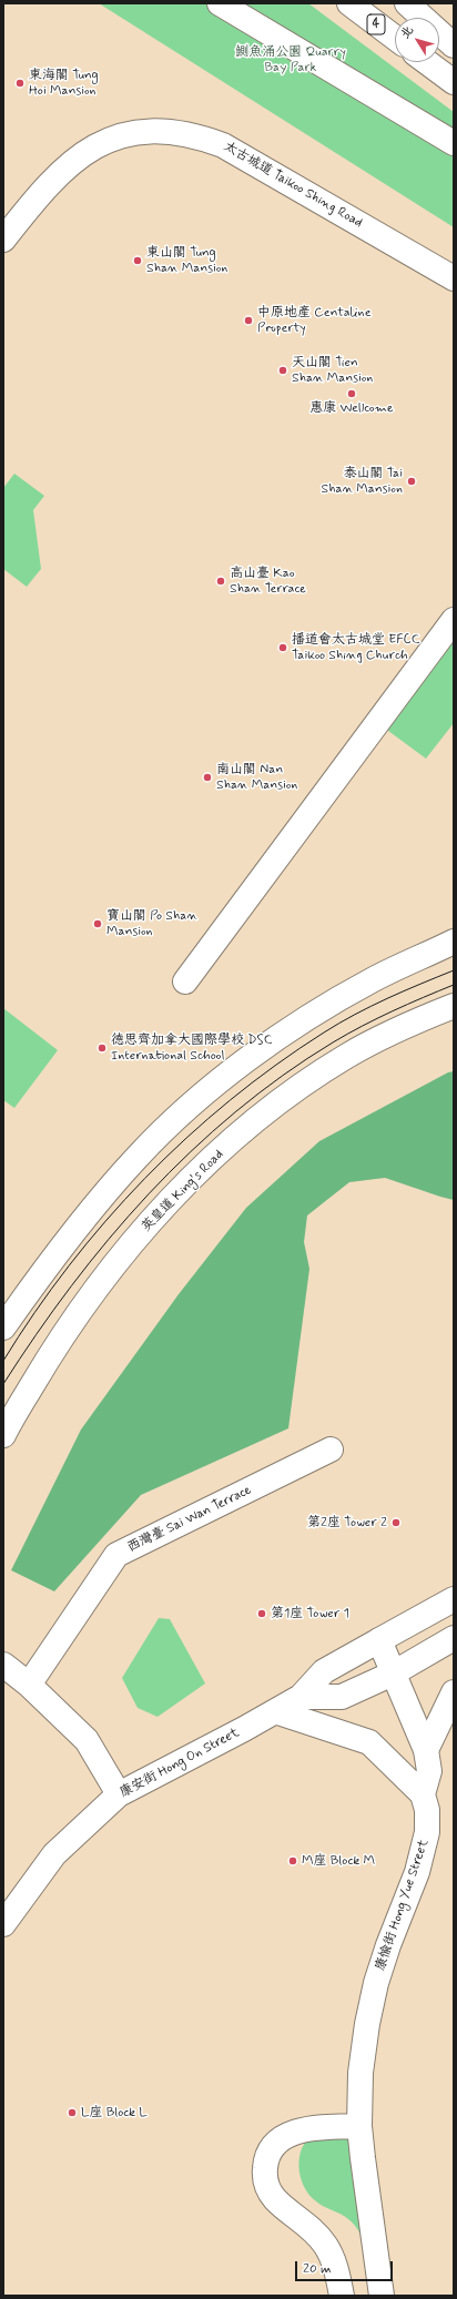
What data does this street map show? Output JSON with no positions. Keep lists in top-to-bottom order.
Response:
{
  "streets": {
    "main road": [
      "4",
      "太古城道 Taikoo Shing Road",
      "英皇道 King's Road",
      "西灣臺 Sai Wan Terrace",
      "康安街 Hong On Street",
      "康愉街 Hong Yue Street"
    ]
  },
  "crossings": [
    ["康安街 Hong On Street", "康愉街 Hong Yue Street"]
  ],
  "parks": ["鰂魚涌公園 Quarry Bay Park"],
  "places": [
    "東海閣 Tung Hoi Mansion",
    "東山閣 Tung Shan Mansion",
    "中原地產 Centaline Property",
    "天山閣 Tien Shan Mansion",
    "惠康 Wellcome",
    "泰山閣 Tai Shan Mansion",
    "高山臺 Kao Shan Terrace",
    "播道會太古城堂 EFCC Taikoo Shing Church",
    "南山閣 Nan Shan Mansion",
    "寶山閣 Po Shan Mansion",
    "德思齊加拿大國際學校 DSC International School",
    "第2座 Tower 2",
    "第1座 Tower 1",
    "M座 Block M",
    "L座 Block L"
  ],
  "scale_bar": "20 m",
  "north": "top left"
}
